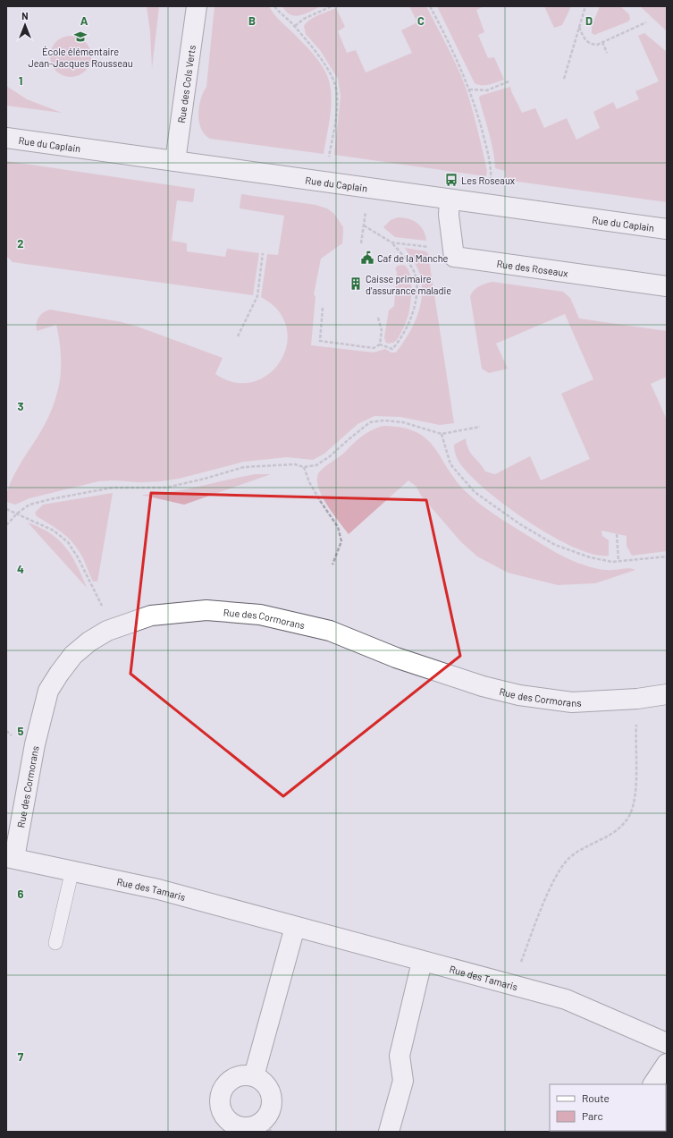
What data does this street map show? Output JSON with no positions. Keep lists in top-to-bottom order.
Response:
{
  "streets": {
    "street": [
      "Rue des Cols Verts",
      "Rue du Caplain",
      "Rue des Roseaux",
      "Rue des Cormorans",
      "Rue des Tamaris"
    ]
  },
  "crossings": [
    ["Rue des Cols Verts", "Rue du Caplain"],
    ["Rue des Cormorans", "Rue des Tamaris"]
  ],
  "places": {
    "school or university": ["École élémentaire Jean-Jacques Rousseau"],
    "bus stop": ["Les Roseaux"],
    "public building": ["Caf de la Manche"],
    "building": ["Caisse primaire d'assurance maladie"]
  },
  "legend": ["Route", "Parc"],
  "north": "top",
  "grid": {
    "columns": [
      "A",
      "B",
      "C",
      "D"
    ],
    "rows": [
      "1",
      "2",
      "3",
      "4",
      "5",
      "6",
      "7"
    ]
  }
}
